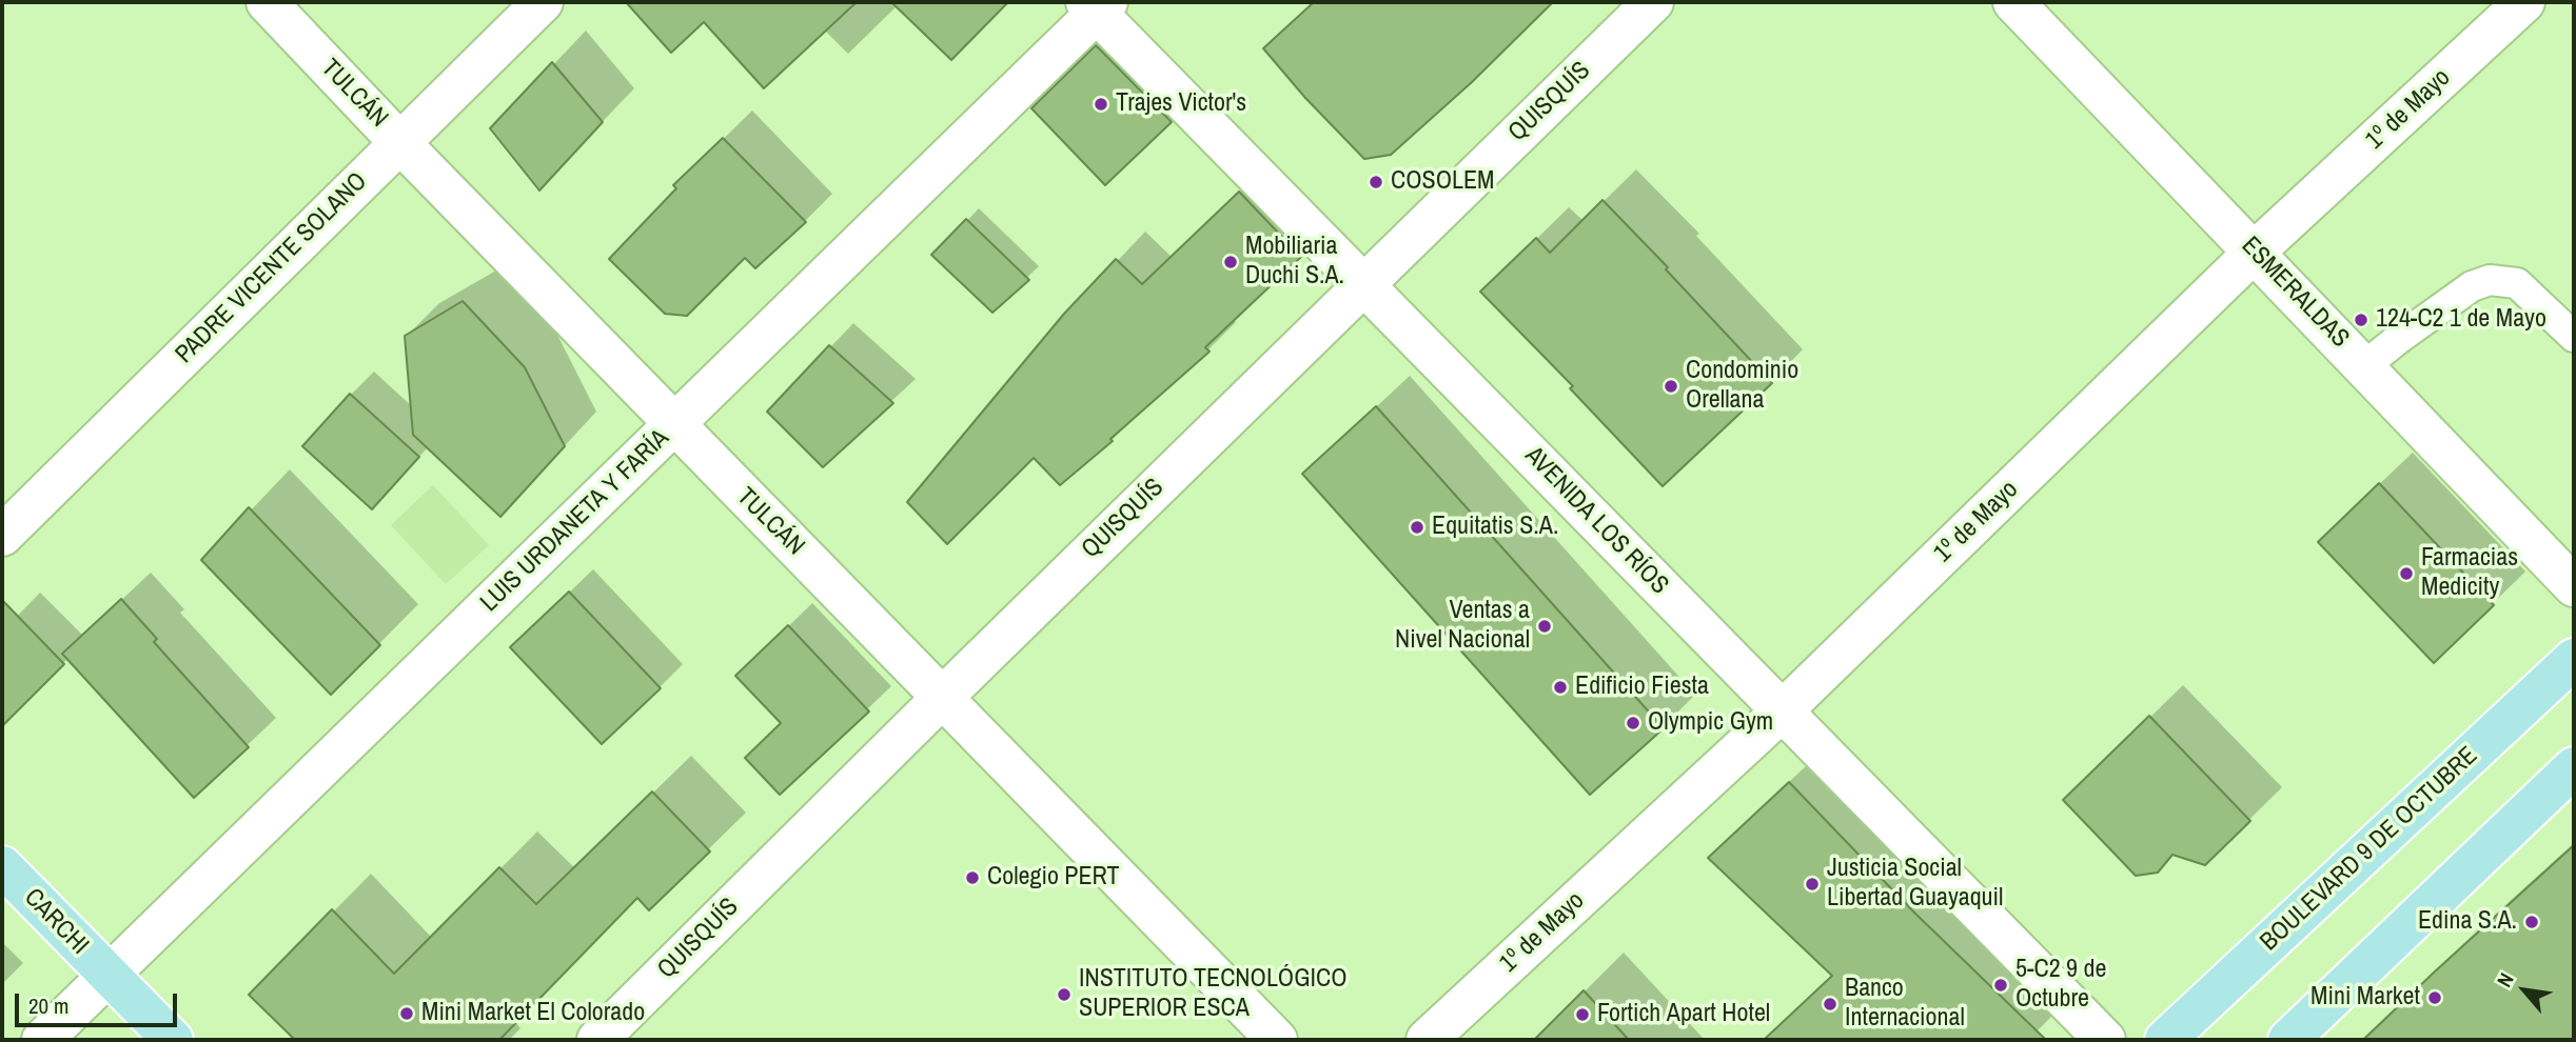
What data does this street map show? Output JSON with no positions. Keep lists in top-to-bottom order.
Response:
{
  "streets": {
    "main road": ["BOULEVARD 9 DE OCTUBRE", "CARCHI"],
    "street": [
      "TULCÁN",
      "QUISQUÍS",
      "1º de Mayo",
      "PADRE VICENTE SOLANO",
      "ESMERALDAS",
      "LUIS URDANETA Y FARÍA",
      "AVENIDA LOS RÍOS"
    ]
  },
  "crossings": [
    ["TULCÁN", "QUISQUÍS"],
    ["TULCÁN", "PADRE VICENTE SOLANO"],
    ["TULCÁN", "LUIS URDANETA Y FARÍA"],
    ["QUISQUÍS", "AVENIDA LOS RÍOS"],
    ["1º de Mayo", "ESMERALDAS"],
    ["1º de Mayo", "AVENIDA LOS RÍOS"],
    ["LUIS URDANETA Y FARÍA", "AVENIDA LOS RÍOS"],
    ["LUIS URDANETA Y FARÍA", "CARCHI"]
  ],
  "places": [
    "Trajes Victor's",
    "COSOLEM",
    "Mobiliaria Duchi S.A.",
    "124-C2 1 de Mayo",
    "Condominio Orellana",
    "Equitatis S.A.",
    "Farmacias Medicity",
    "Ventas a Nivel Nacional",
    "Edificio Fiesta",
    "Olympic Gym",
    "Colegio PERT",
    "Justicia Social Libertad Guayaquil",
    "Edina S.A.",
    "5-C2 9 de Octubre",
    "INSTITUTO TECNOLÓGICO SUPERIOR ESCA",
    "Mini Market",
    "Banco Internacional",
    "Mini Market El Colorado",
    "Fortich Apart Hotel"
  ],
  "scale_bar": "20 m",
  "north": "top left"
}
